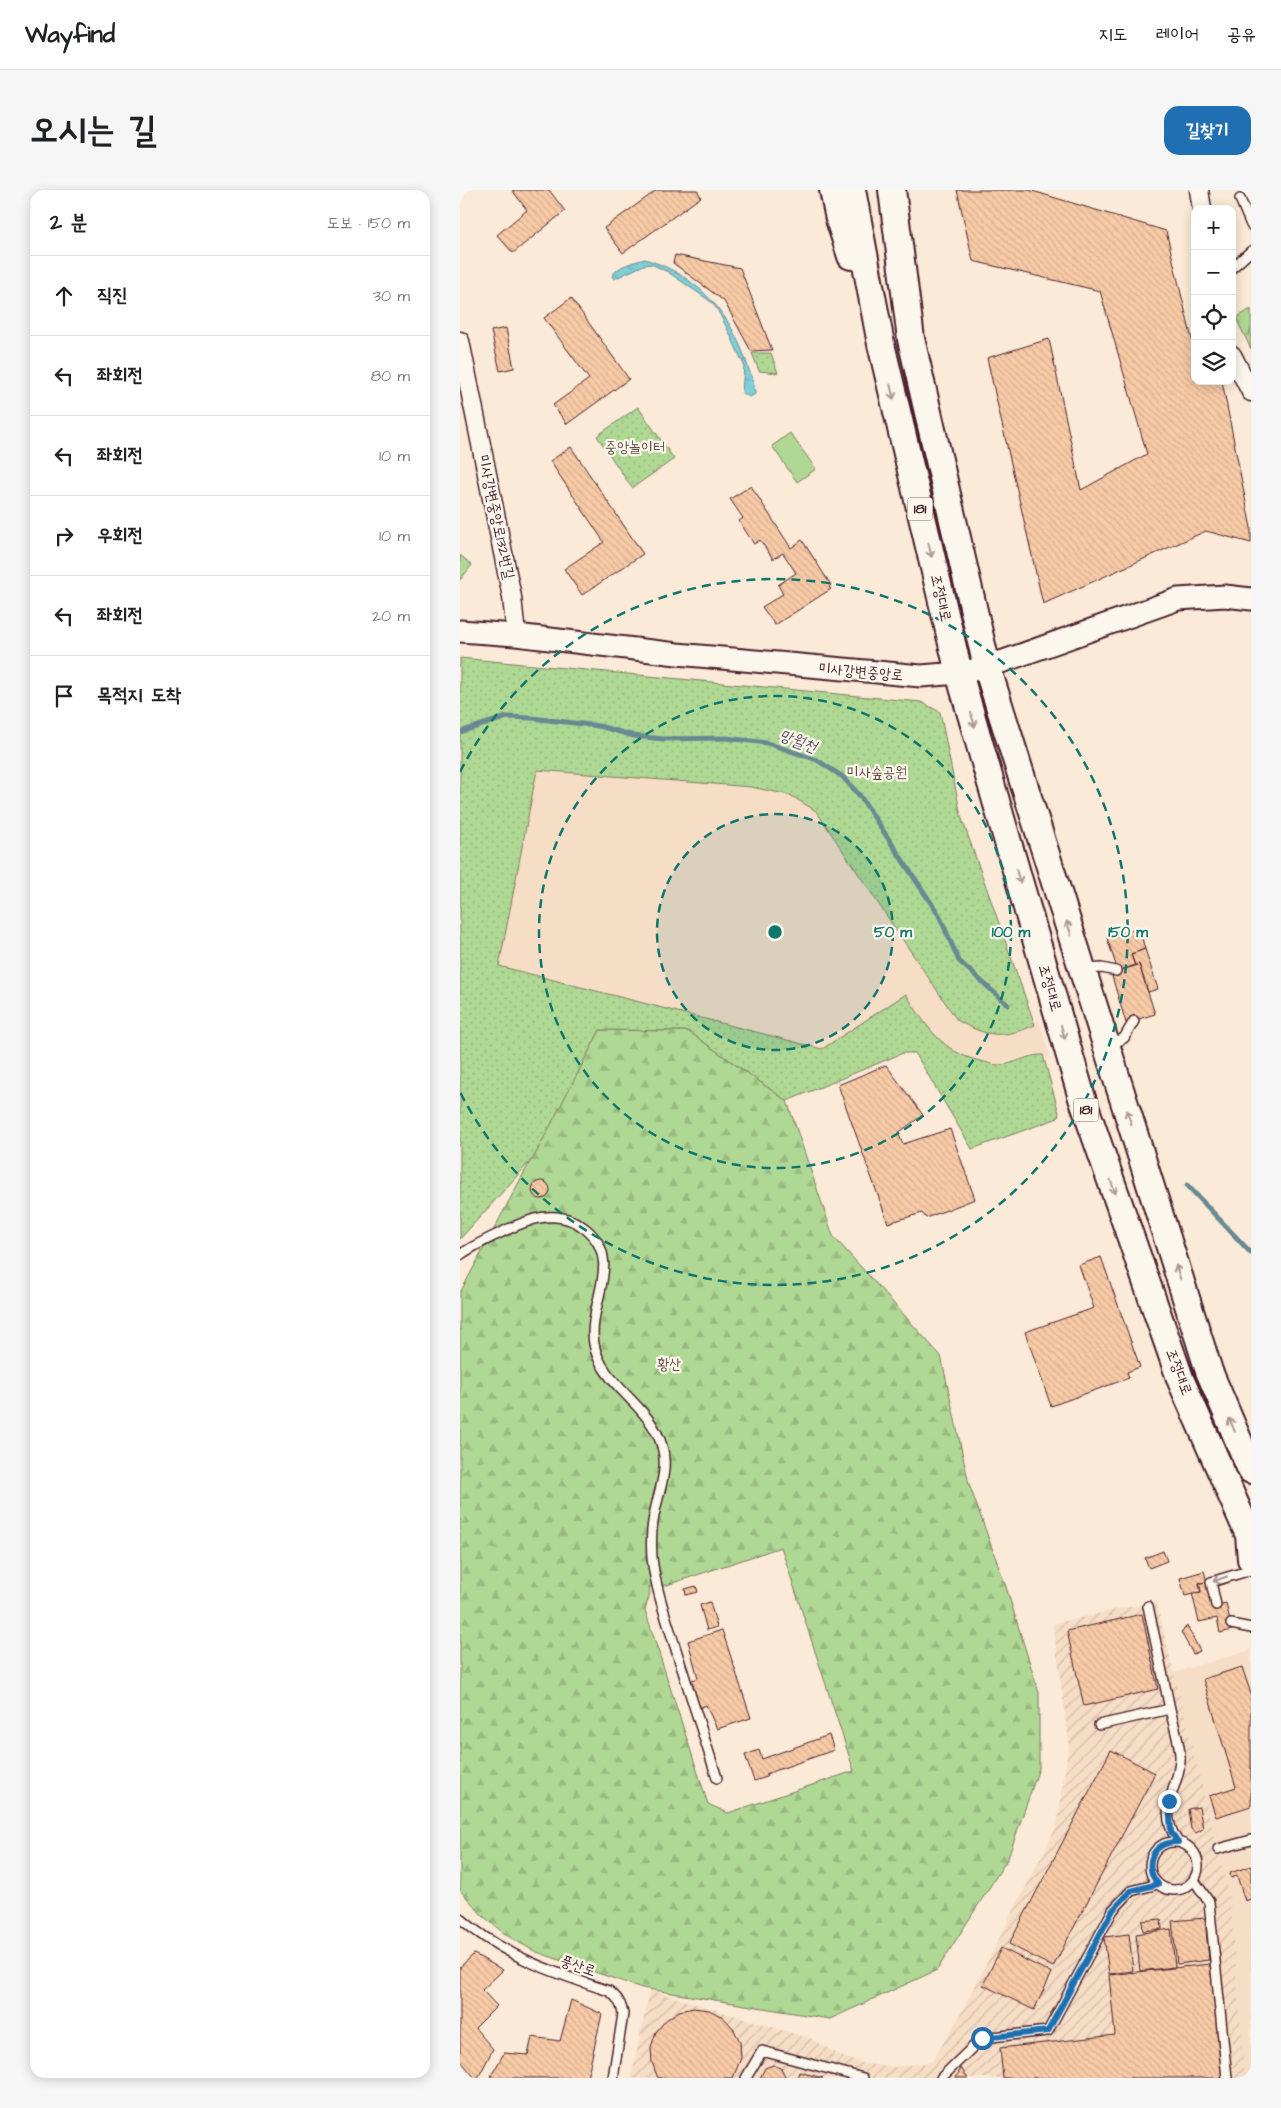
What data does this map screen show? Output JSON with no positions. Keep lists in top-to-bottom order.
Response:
{
  "streets": {
    "main road": ["181", "조정대로"],
    "street": ["미사강변중앙로132번길", "미사강변중앙로"],
    "lane": ["풍산로"]
  },
  "crossings": [
    ["미사강변중앙로132번길", "미사강변중앙로"],
    ["조정대로", "미사강변중앙로"]
  ],
  "water": ["망월천"],
  "parks": ["중앙놀이터", "미사숲공원", "황산"],
  "page": {
    "header": "Wayfind",
    "nav": ["지도", "레이어", "공유"],
    "title": "오시는 길",
    "buttons": "길찾기",
    "heading": ["2 분", "도보 · 150 m"],
    "map_buttons": ["+", "−"],
    "list": [
      ["직진", "30 m"],
      ["좌회전", "80 m"],
      ["좌회전", "10 m"],
      ["우회전", "10 m"],
      ["좌회전", "20 m"],
      "목적지 도착"
    ]
  },
  "rings": ["50 m", "100 m", "150 m"]
}
